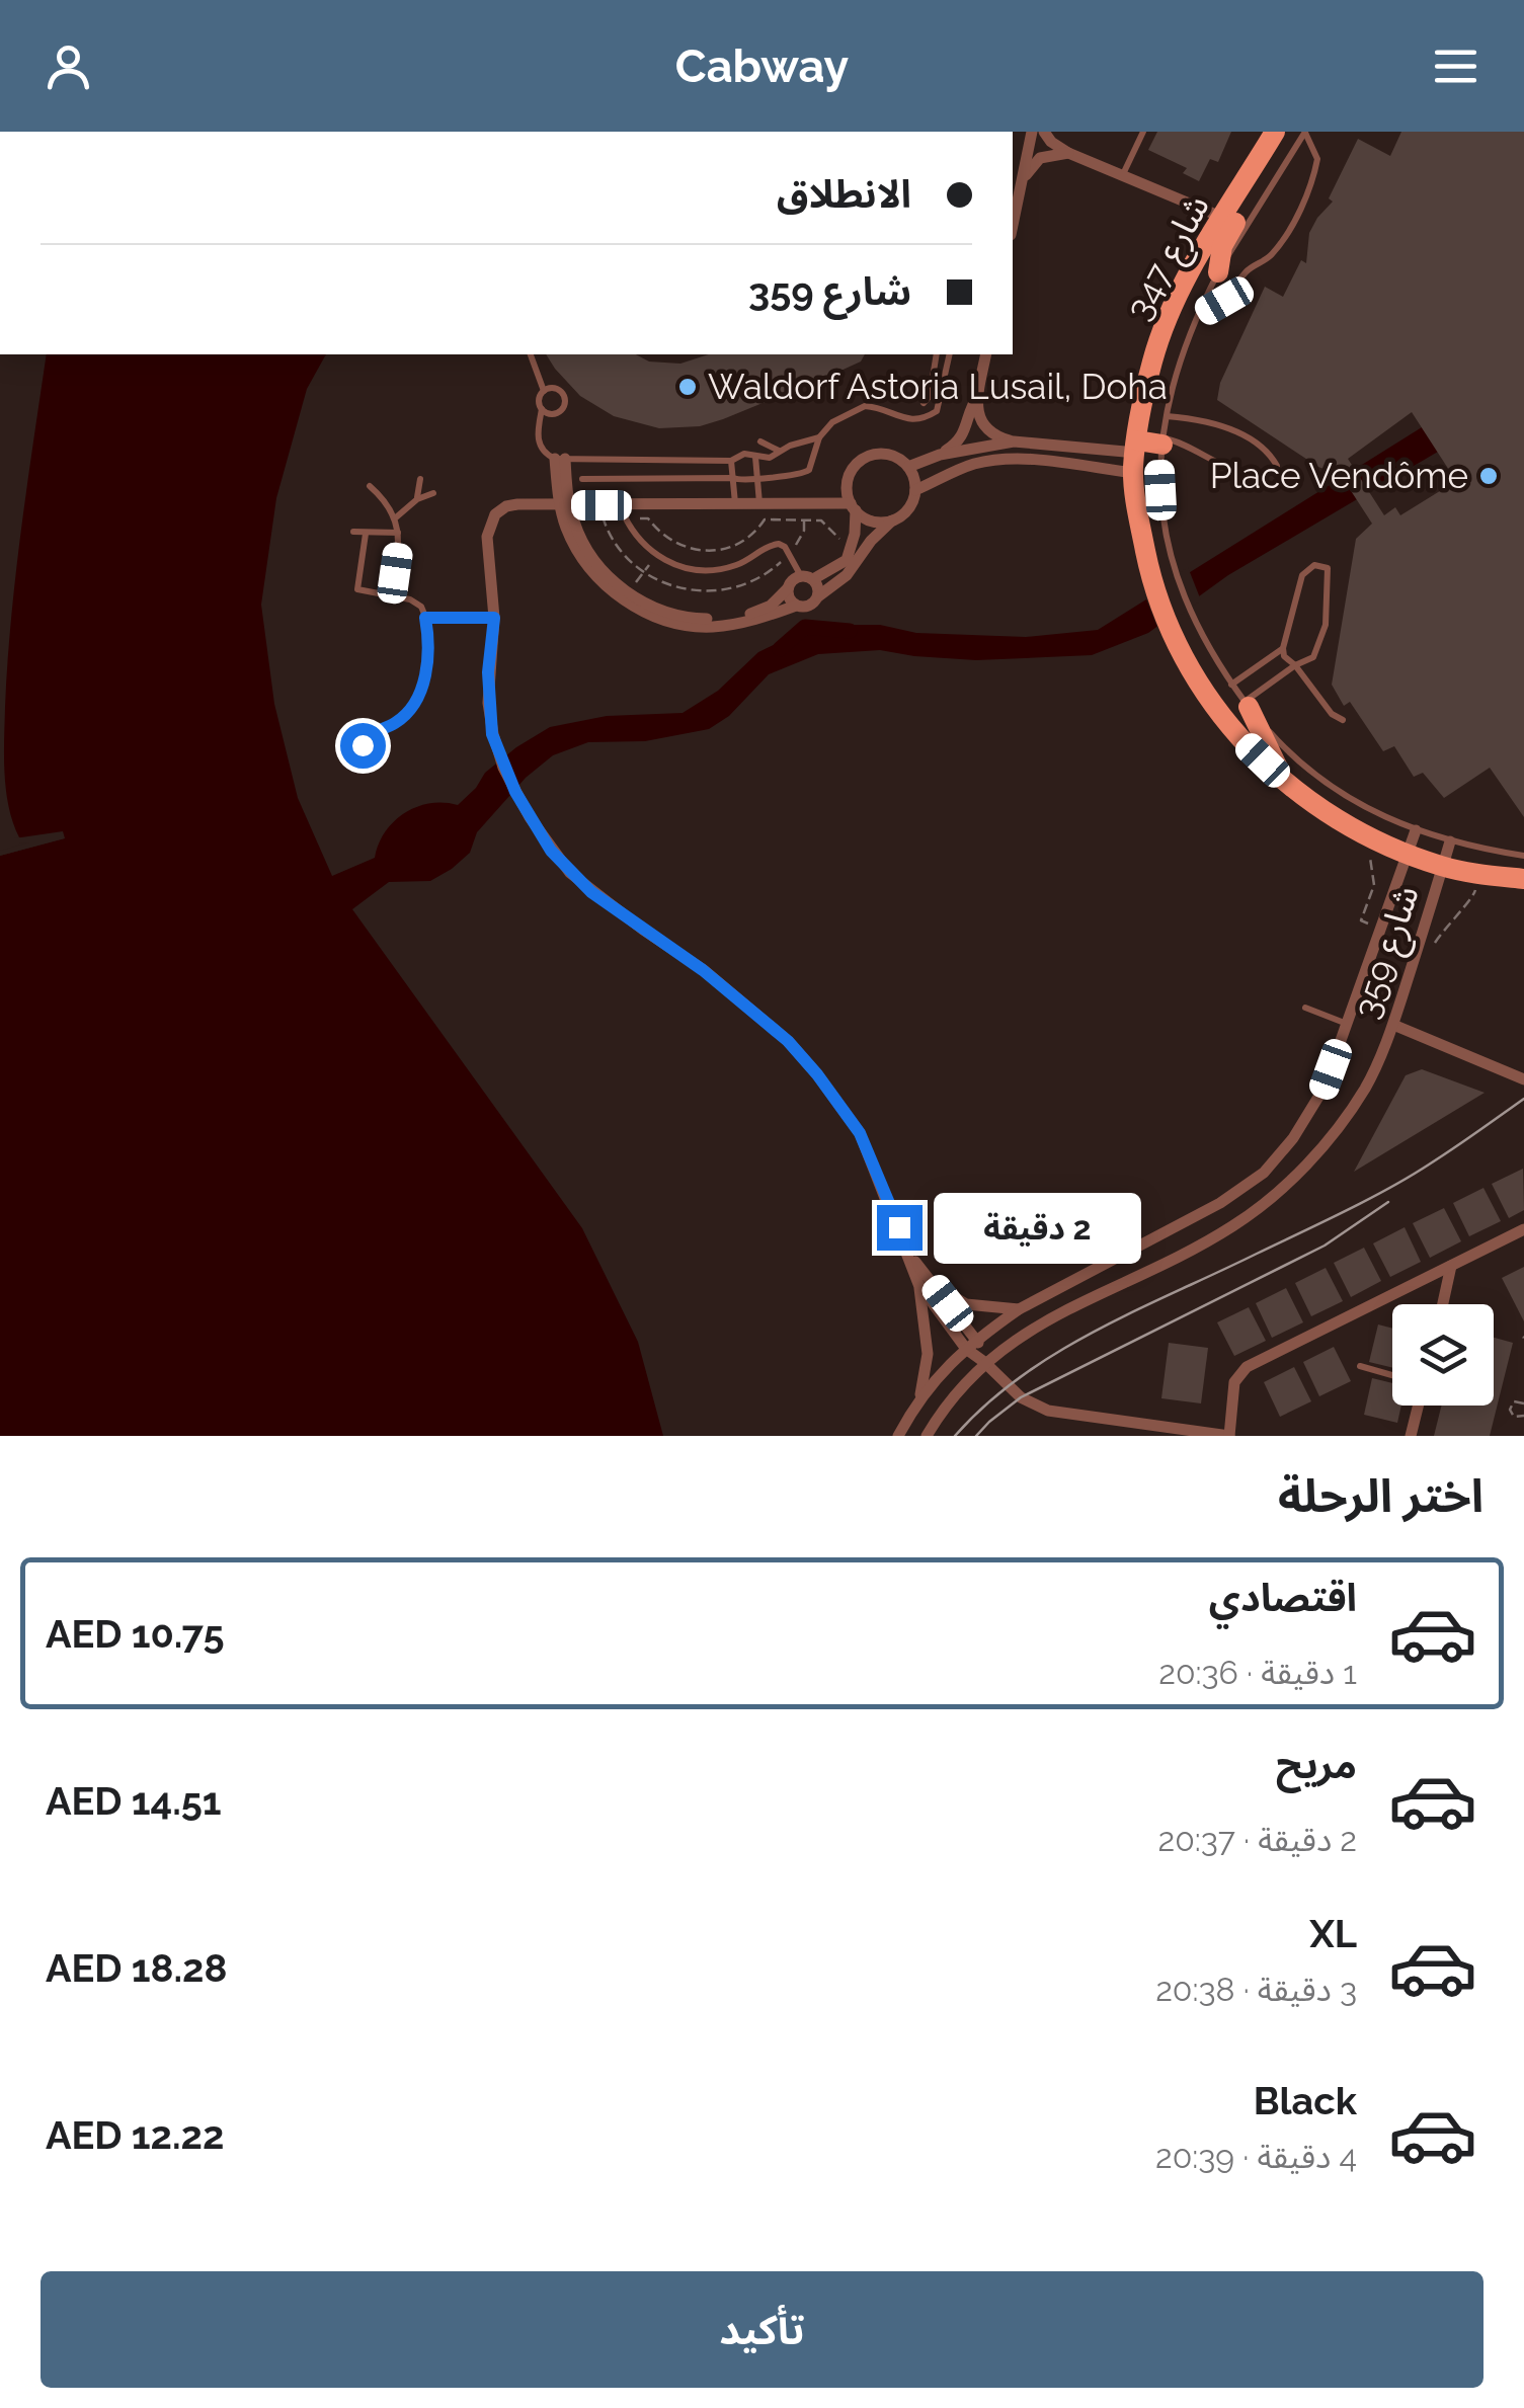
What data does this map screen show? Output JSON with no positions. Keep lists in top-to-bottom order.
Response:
{
  "streets": {
    "main road": ["شارع 347"],
    "street": ["شارع 359"]
  },
  "crossings": [
    ["شارع 347", "شارع 359"]
  ],
  "places": ["Waldorf Astoria Lusail, Doha", "Place Vendôme"],
  "page": {
    "header": "Cabway",
    "banner": ["الانطلاق", "شارع 359"],
    "bubble": "2 دقيقة",
    "heading": "اختر الرحلة",
    "list": [
      {
        "name": "اقتصادي",
        "note": "1 دقيقة · 20:36",
        "value": "AED 10.75"
      },
      {
        "name": "مريح",
        "note": "2 دقيقة · 20:37",
        "value": "AED 14.51"
      },
      {
        "name": "XL",
        "note": "3 دقيقة · 20:38",
        "value": "AED 18.28"
      },
      {
        "name": "Black",
        "note": "4 دقيقة · 20:39",
        "value": "AED 12.22"
      }
    ],
    "buttons": "تأكيد"
  }
}
